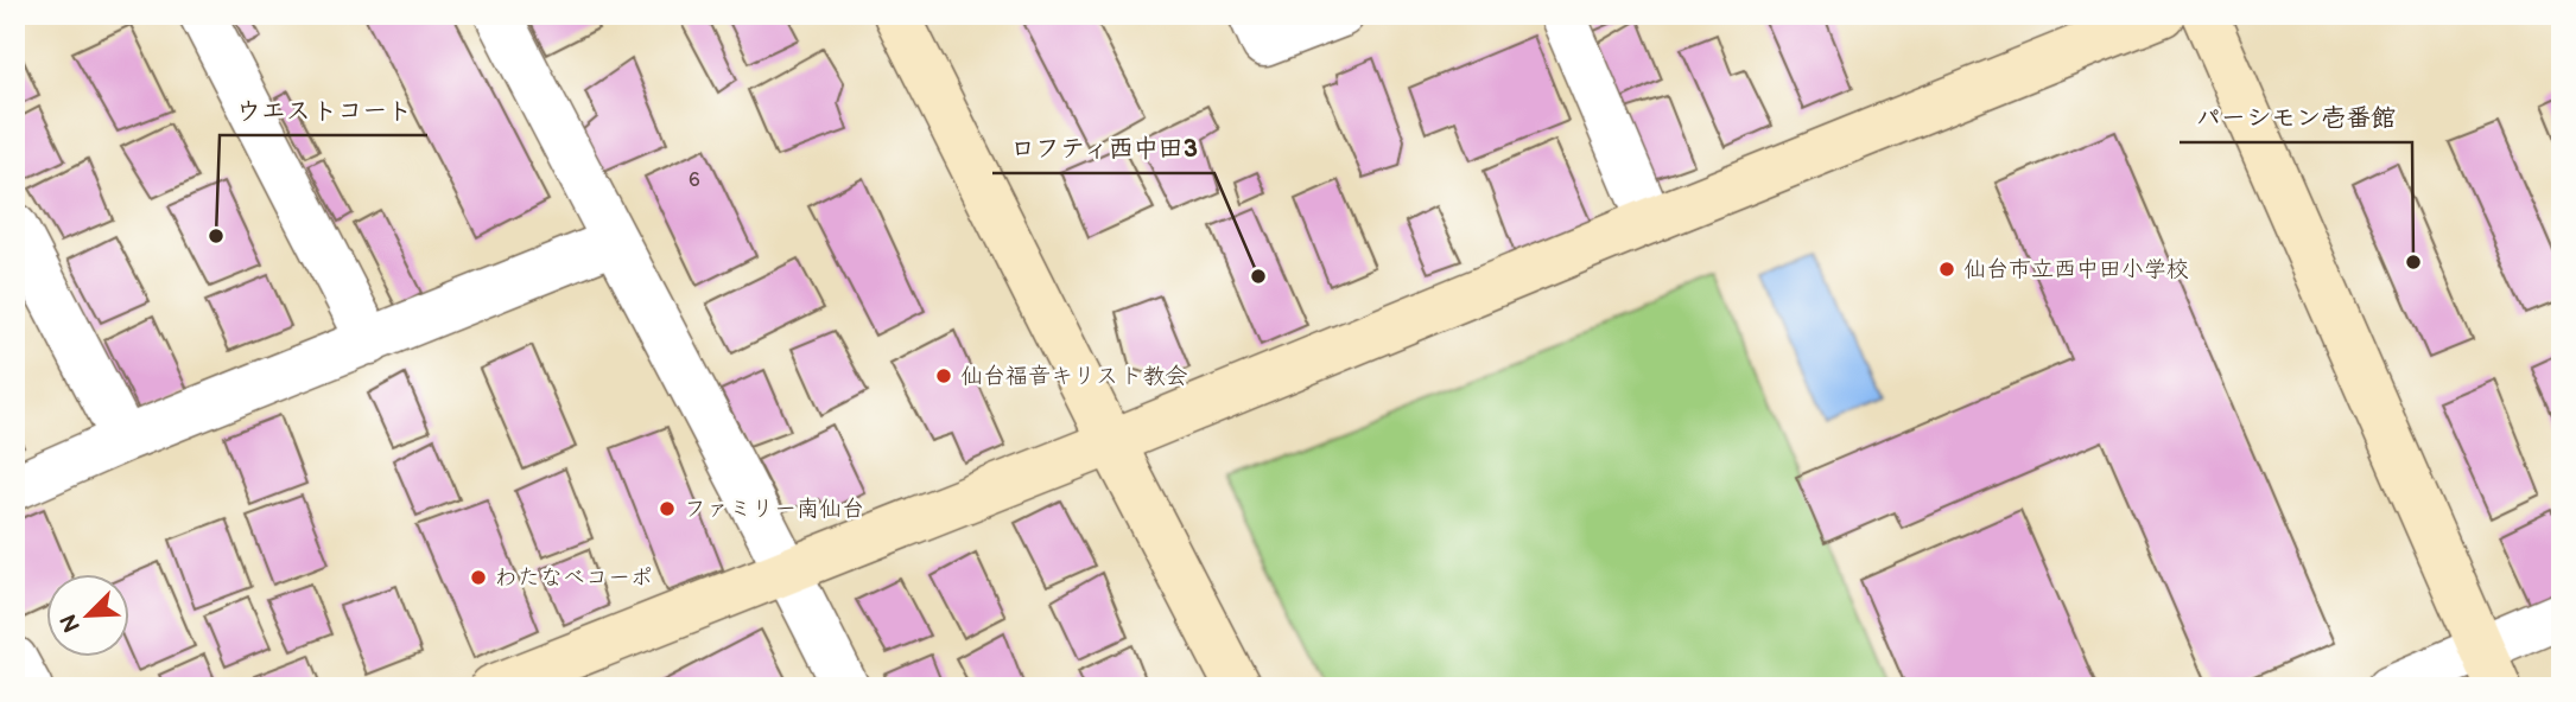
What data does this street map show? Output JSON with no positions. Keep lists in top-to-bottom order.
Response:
{
  "places": [
    "ウエストコート",
    "パーシモン壱番館",
    "仙台市立西中田小学校",
    "ロフティ西中田3",
    "仙台福音キリスト教会",
    "ファミリー南仙台",
    "わたなべコーポ"
  ],
  "house_numbers": ["6"],
  "north": "bottom left"
}
